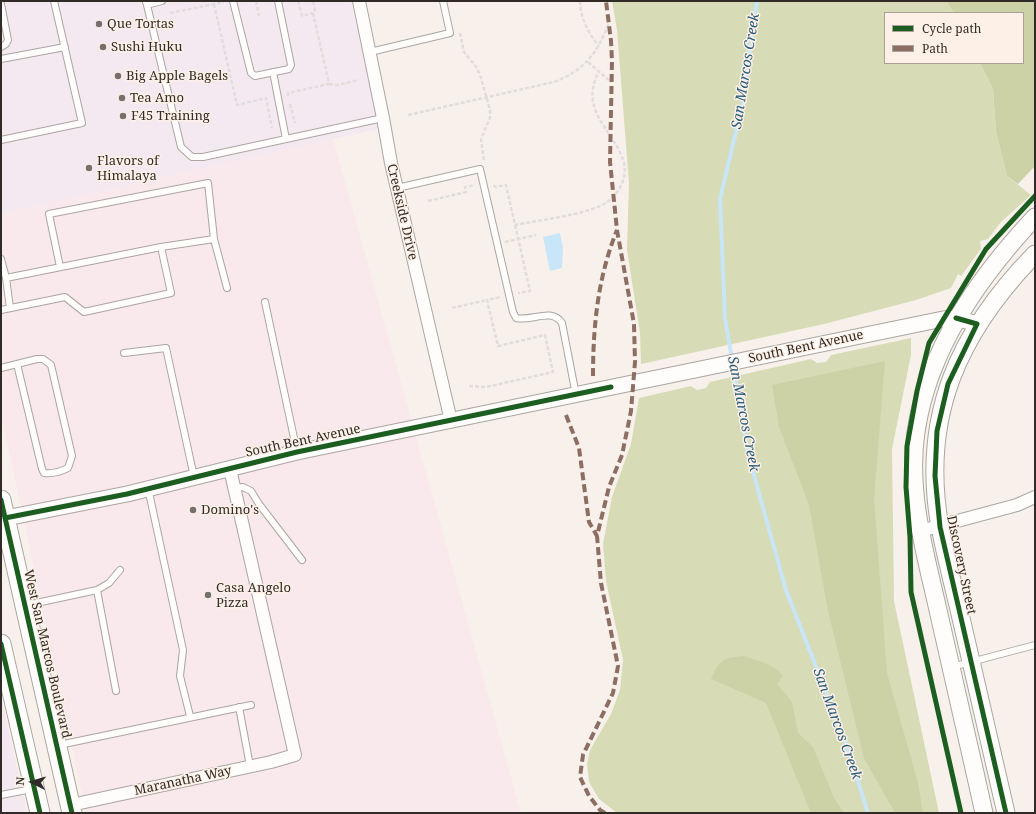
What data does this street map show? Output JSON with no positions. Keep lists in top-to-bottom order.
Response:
{
  "streets": {
    "main road": ["Discovery Street", "West San Marcos Boulevard"],
    "street": ["Creekside Drive", "South Bent Avenue", "Maranatha Way"]
  },
  "crossings": [
    ["Creekside Drive", "South Bent Avenue"],
    ["South Bent Avenue", "Discovery Street"],
    ["South Bent Avenue", "West San Marcos Boulevard"],
    ["West San Marcos Boulevard", "Maranatha Way"]
  ],
  "water": ["San Marcos Creek"],
  "places": [
    "Que Tortas",
    "Sushi Huku",
    "Big Apple Bagels",
    "Tea Amo",
    "F45 Training",
    "Flavors of Himalaya",
    "Domino's",
    "Casa Angelo Pizza"
  ],
  "legend": ["Cycle path", "Path"],
  "north": "left"
}
